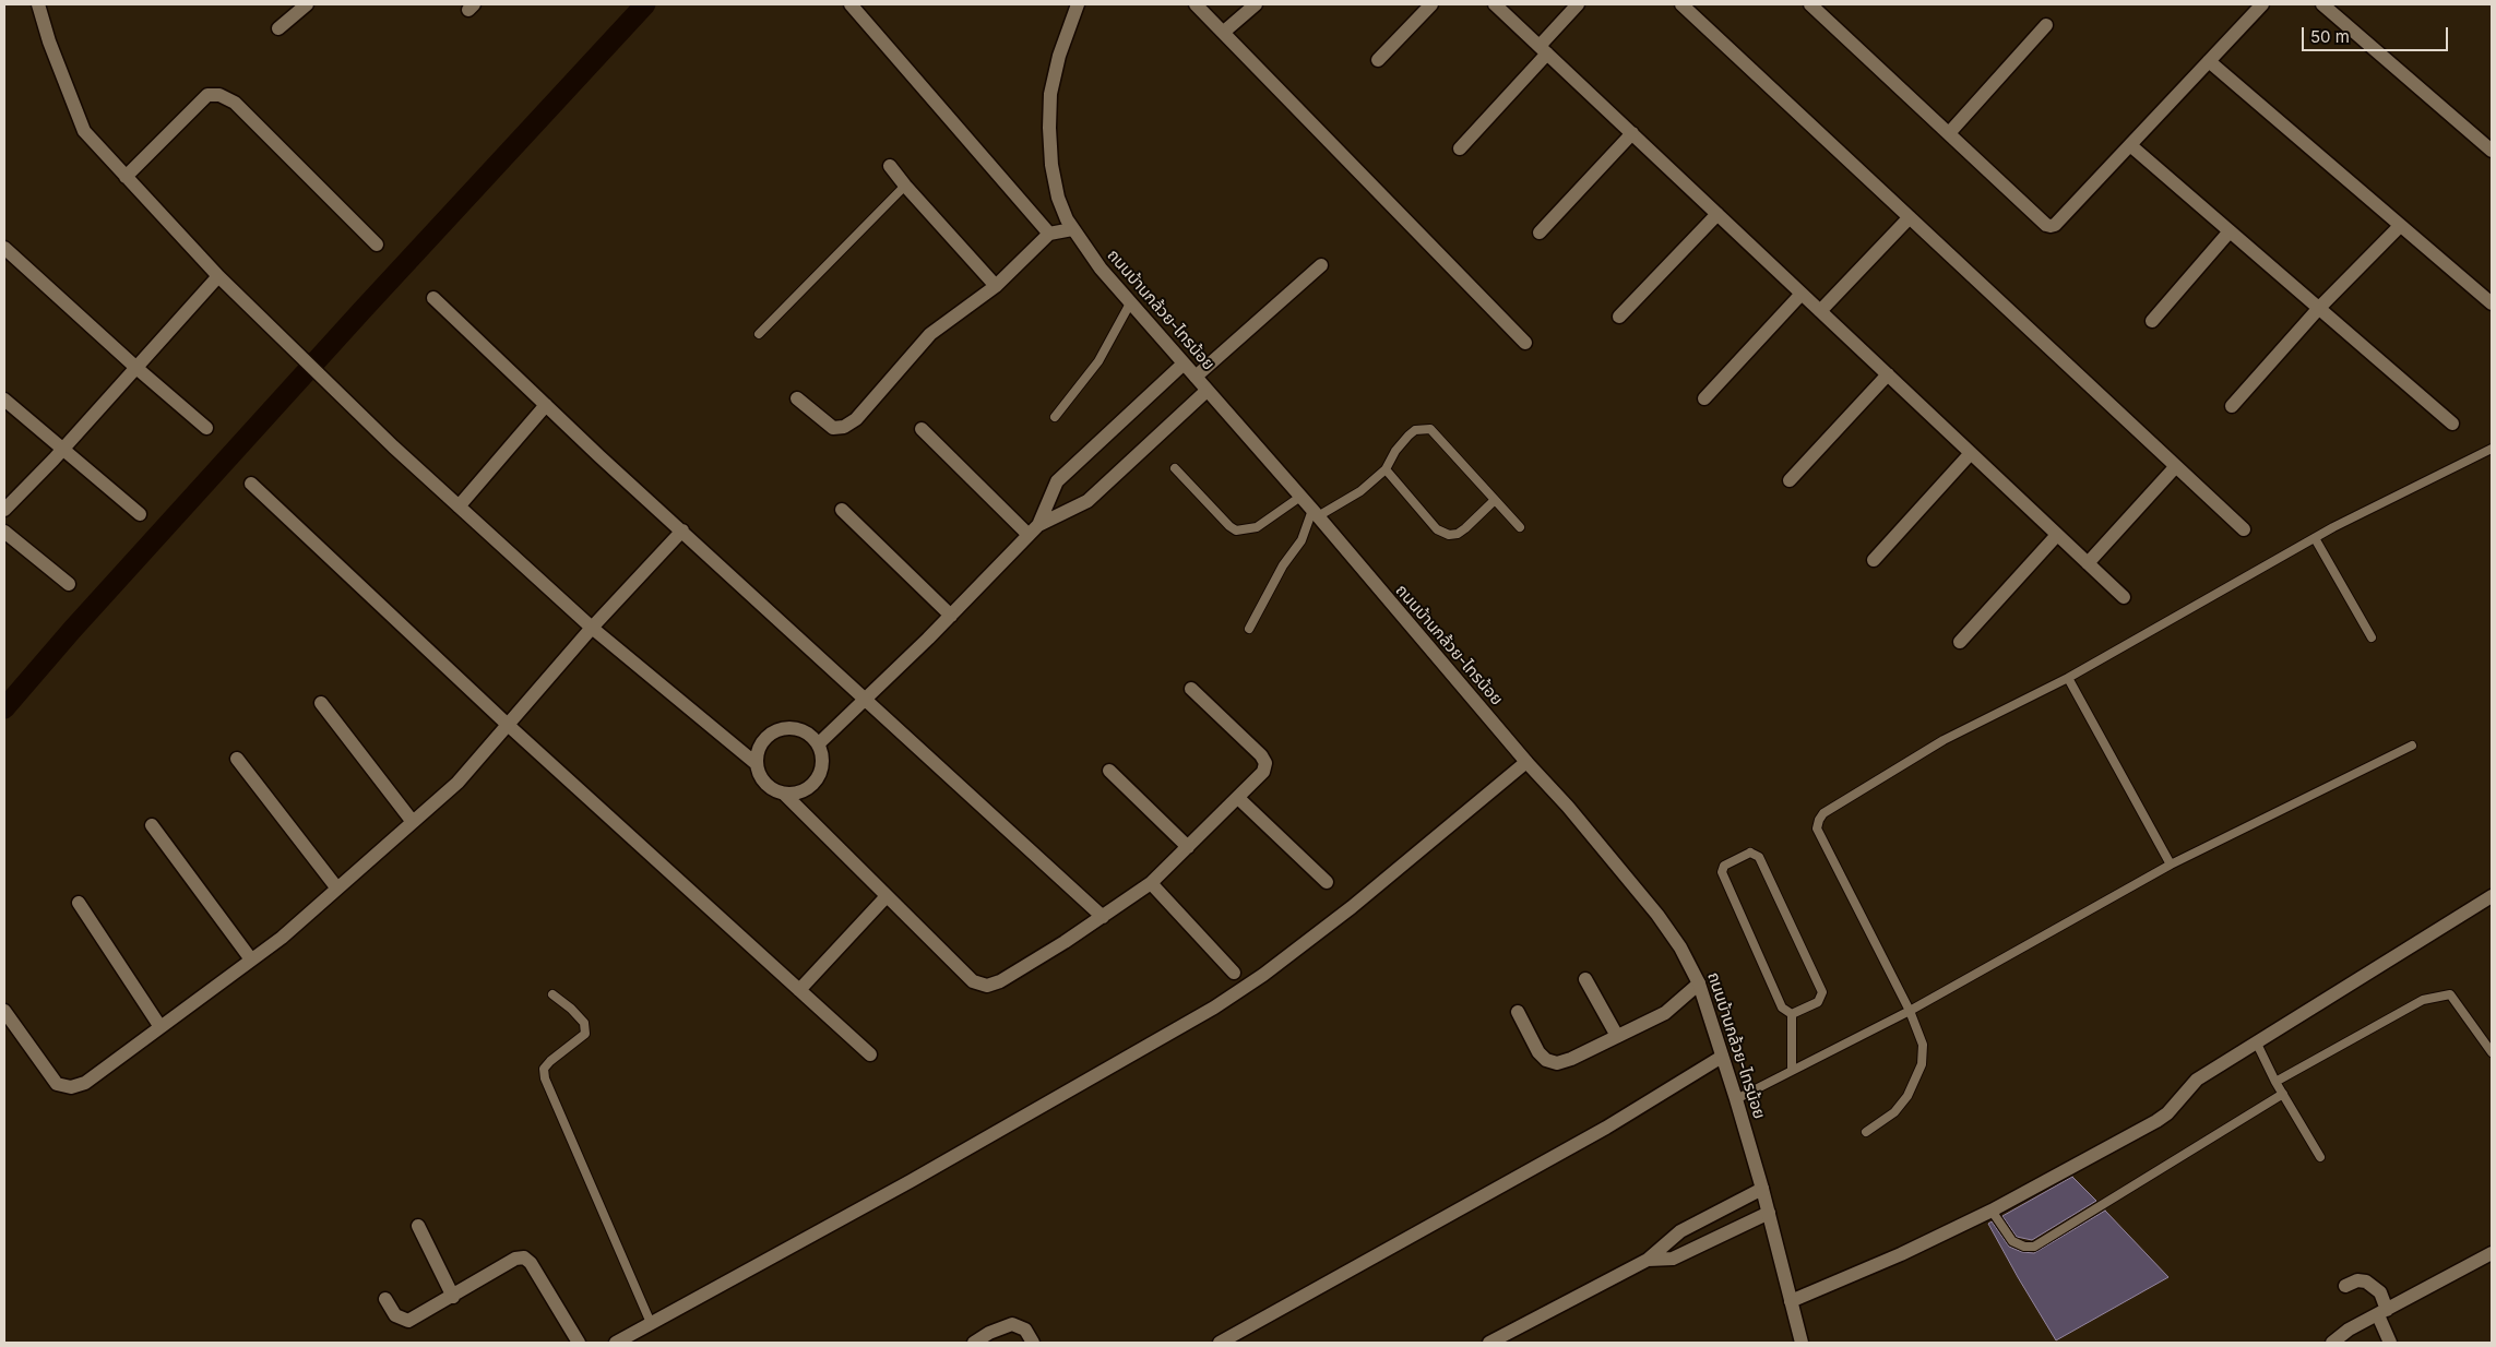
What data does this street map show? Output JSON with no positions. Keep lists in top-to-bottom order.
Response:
{
  "streets": {
    "street": ["ถนนบ้านกล้วย-ไทรน้อย"]
  },
  "scale_bar": "50 m"
}
